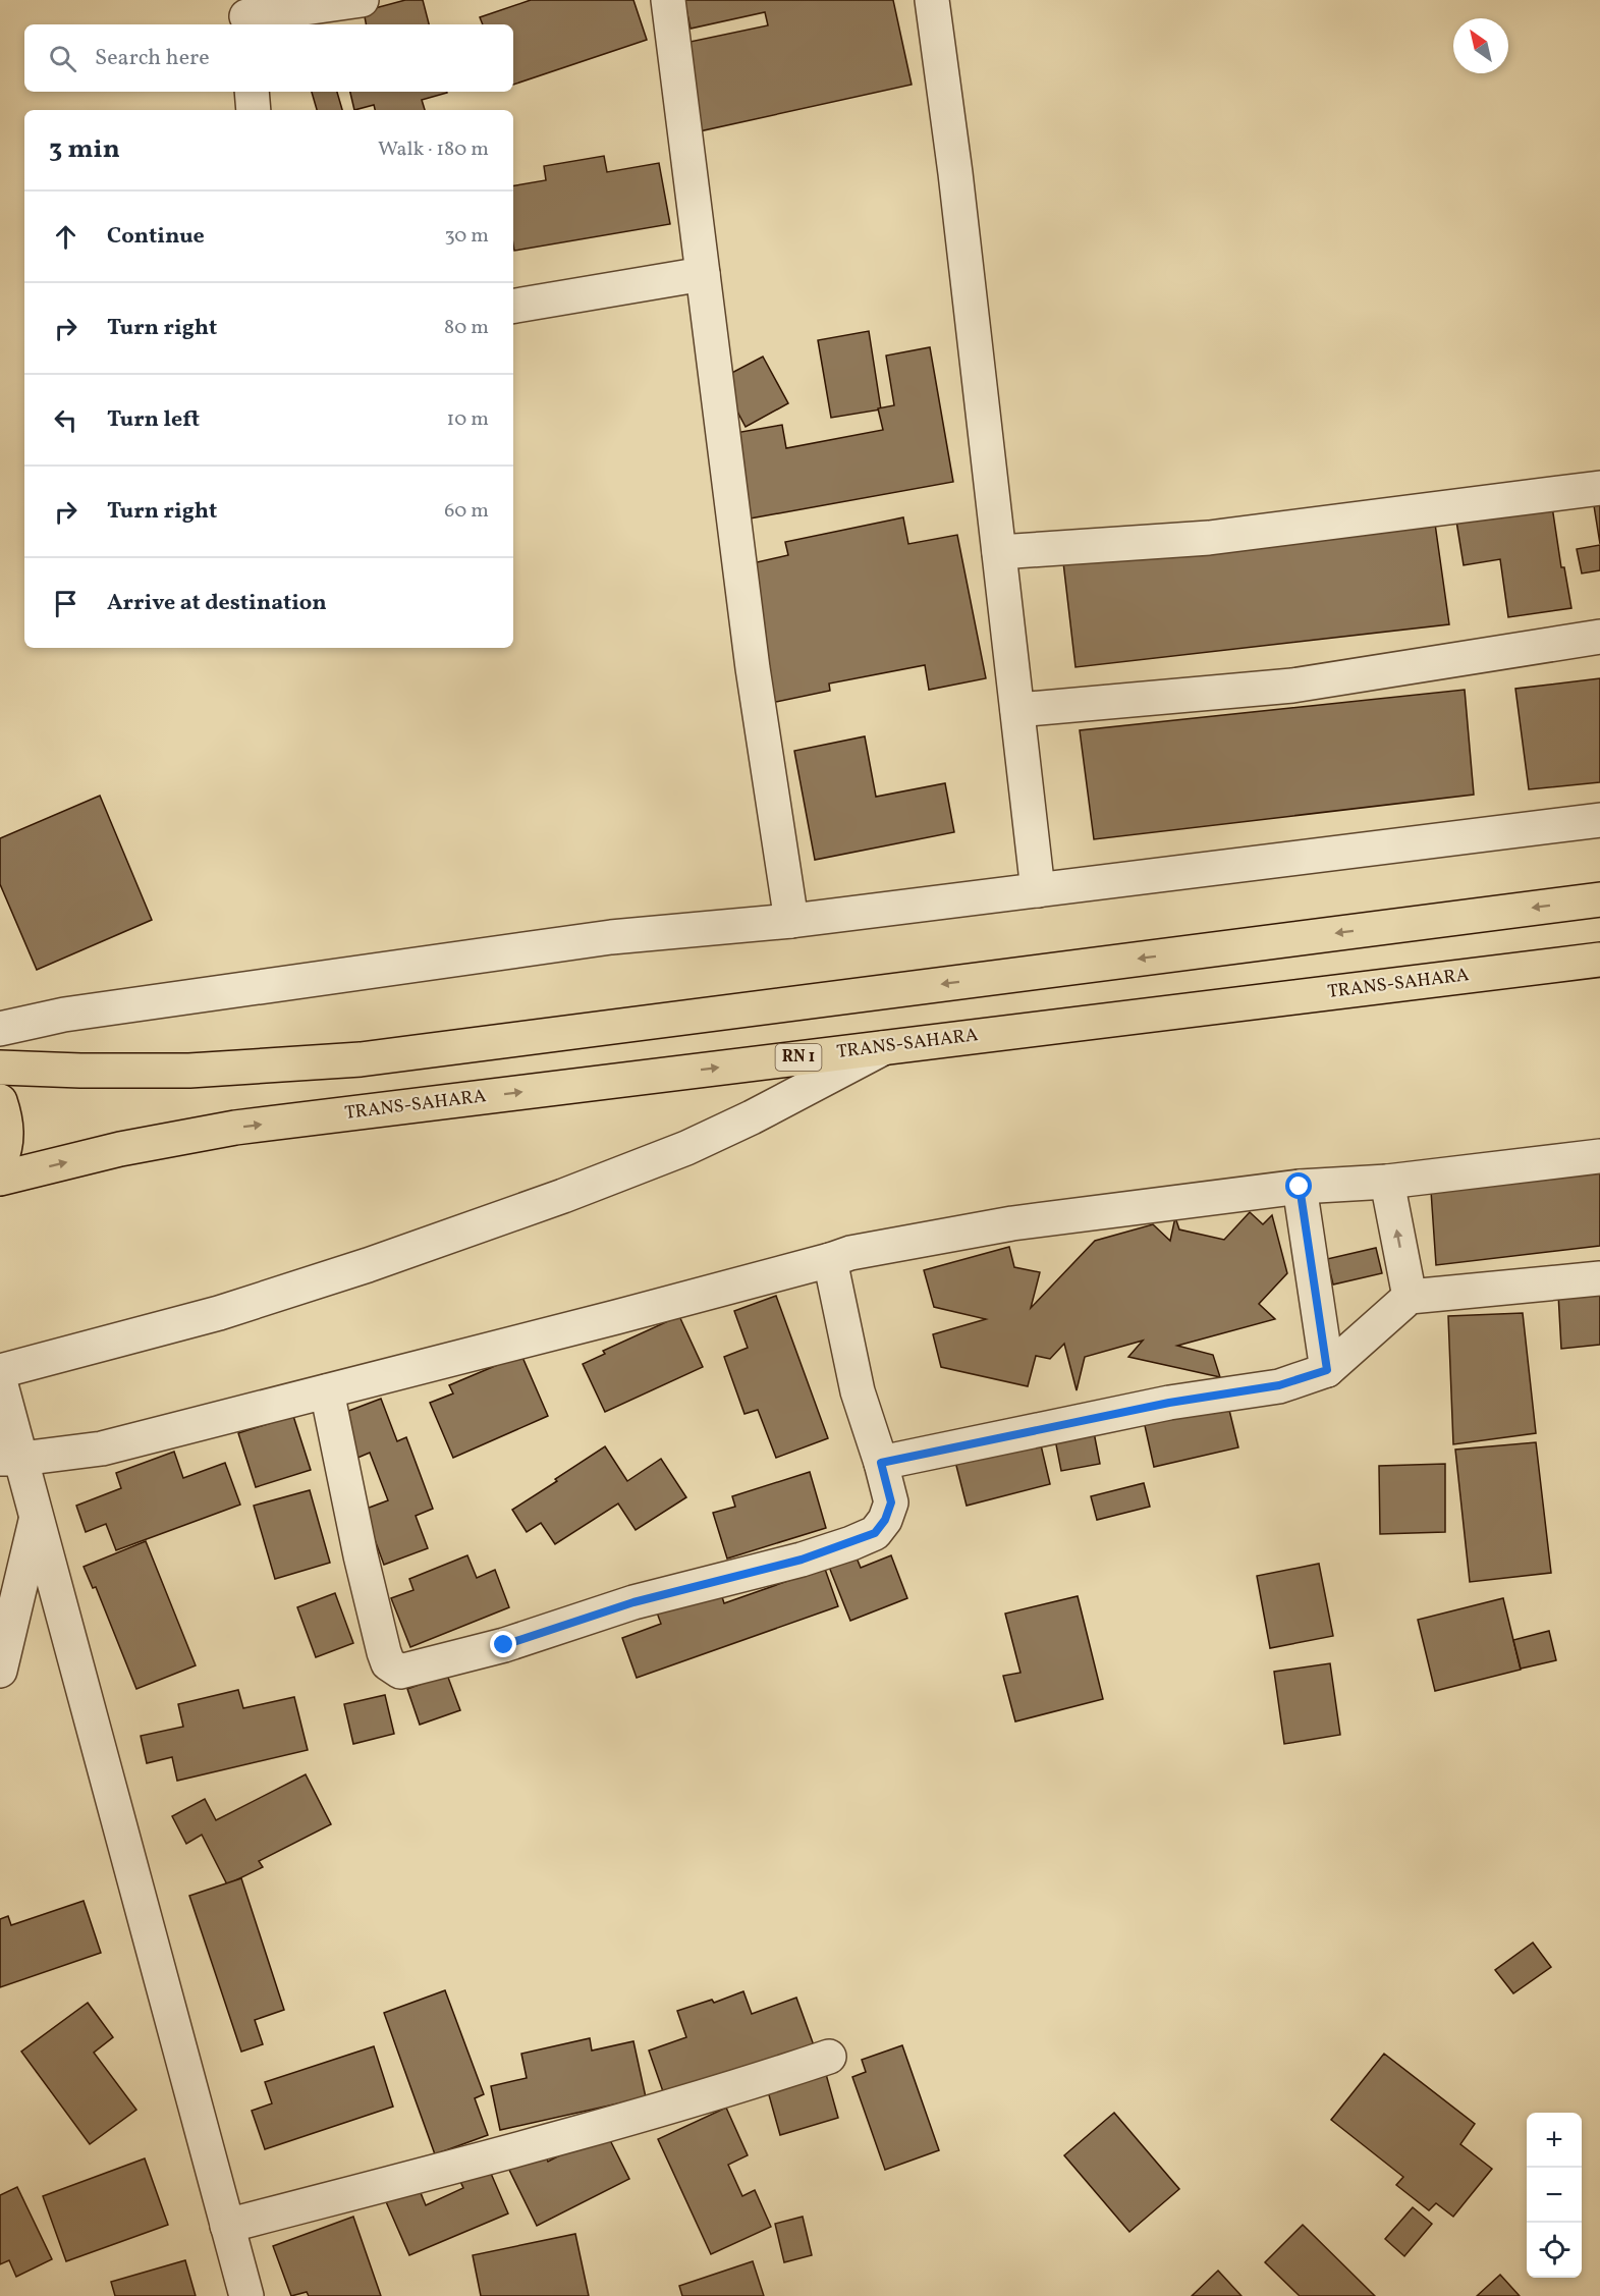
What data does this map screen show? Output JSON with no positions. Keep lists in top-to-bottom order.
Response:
{
  "streets": {
    "highway": ["TRANS-SAHARA", "RN 1"]
  },
  "north": "top left",
  "page": {
    "search": "Search here",
    "heading": ["3 min", "Walk · 180 m"],
    "list": [
      ["Continue", "30 m"],
      ["Turn right", "80 m"],
      ["Turn left", "10 m"],
      ["Turn right", "60 m"],
      "Arrive at destination"
    ],
    "map_buttons": ["+", "−"]
  }
}
